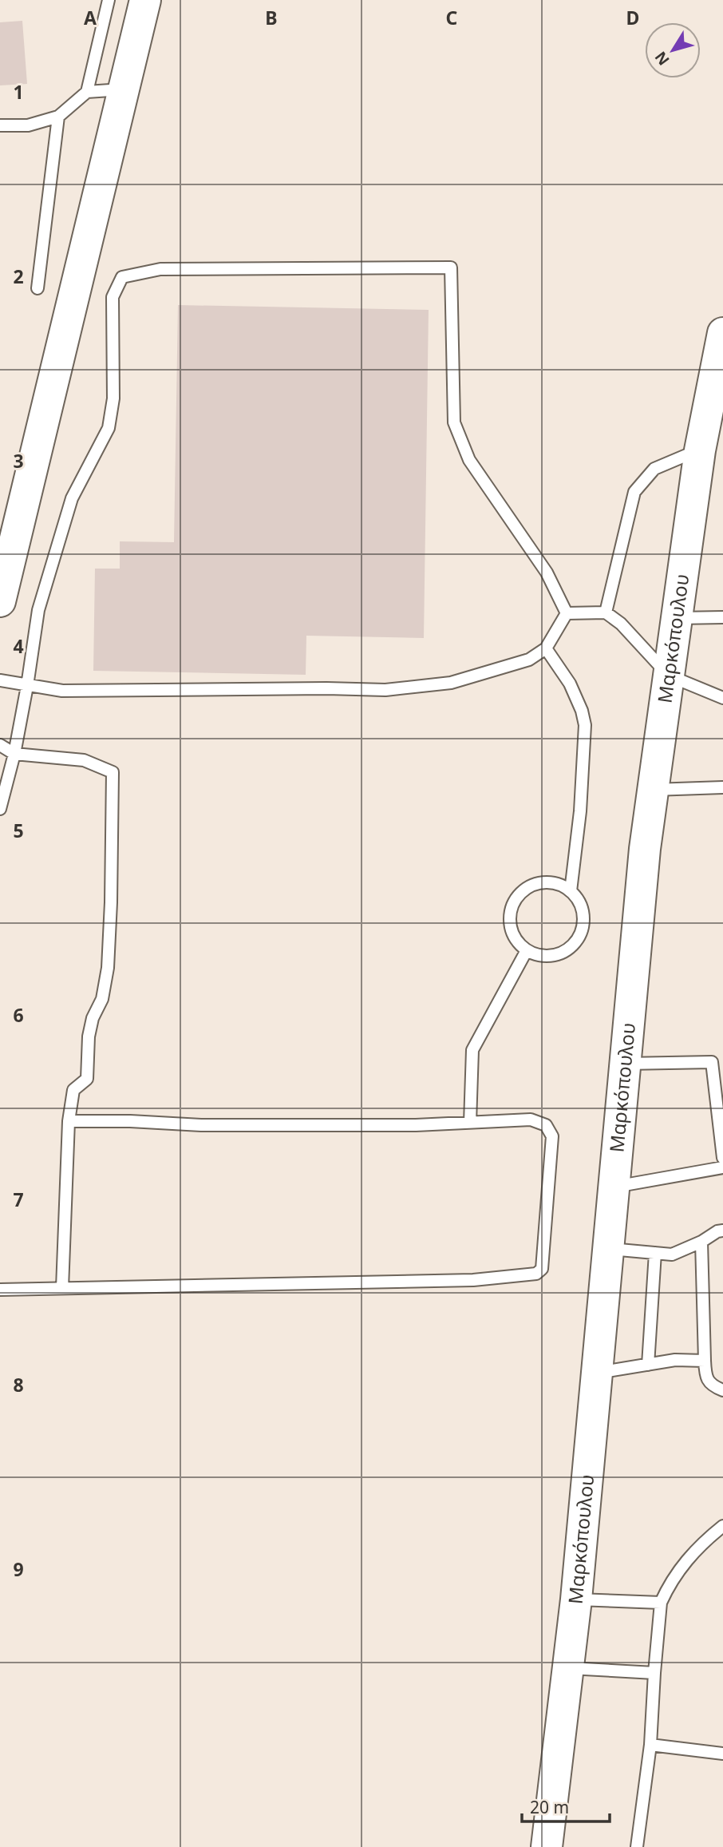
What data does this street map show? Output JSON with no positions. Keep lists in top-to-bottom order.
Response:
{
  "streets": {
    "main road": ["Μαρκόπουλου"]
  },
  "scale_bar": "20 m",
  "north": "bottom left",
  "grid": {
    "columns": [
      "A",
      "B",
      "C",
      "D"
    ],
    "rows": [
      "1",
      "2",
      "3",
      "4",
      "5",
      "6",
      "7",
      "8",
      "9"
    ]
  }
}
